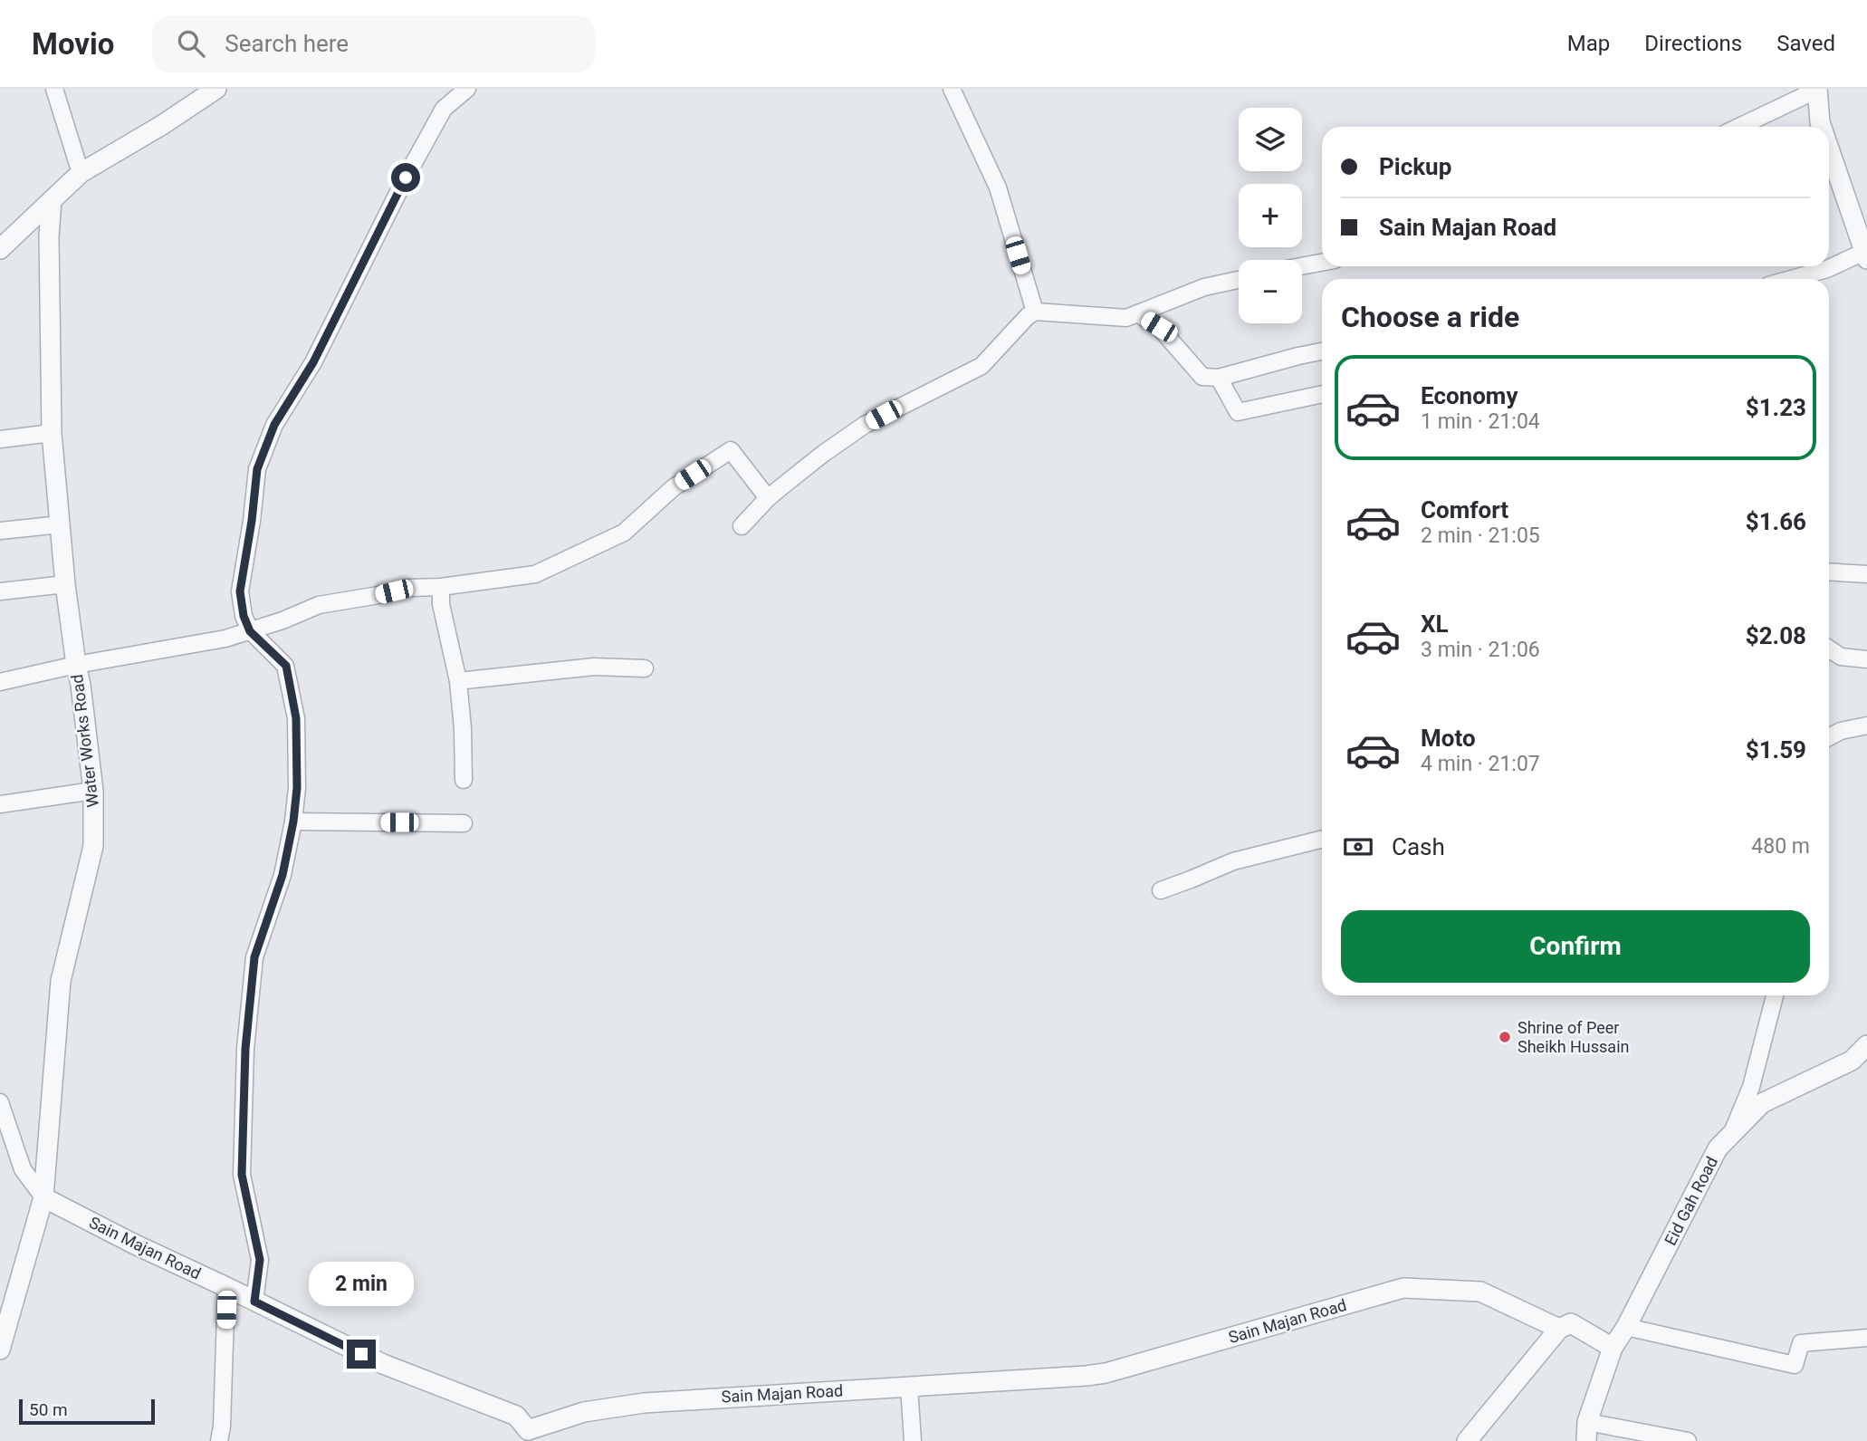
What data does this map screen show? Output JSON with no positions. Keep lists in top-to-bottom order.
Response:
{
  "streets": {
    "street": ["Water Works Road", "Eid Gah Road", "Sain Majan Road"]
  },
  "crossings": [
    ["Water Works Road", "Sain Majan Road"],
    ["Eid Gah Road", "Sain Majan Road"]
  ],
  "places": ["Shrine of Peer Sheikh Hussain"],
  "scale_bar": "50 m",
  "page": {
    "header": "Movio",
    "search": "Search here",
    "nav": ["Map", "Directions", "Saved"],
    "map_buttons": ["+", "−"],
    "banner": ["Pickup", "Sain Majan Road"],
    "heading": "Choose a ride",
    "list": [
      {
        "name": "Economy",
        "note": "1 min · 21:04",
        "value": "$1.23"
      },
      {
        "name": "Comfort",
        "note": "2 min · 21:05",
        "value": "$1.66"
      },
      {
        "name": "XL",
        "note": "3 min · 21:06",
        "value": "$2.08"
      },
      {
        "name": "Moto",
        "note": "4 min · 21:07",
        "value": "$1.59"
      }
    ],
    "pay": ["Cash", "480 m"],
    "buttons": "Confirm",
    "bubble": "2 min",
    "scale": "50 m"
  }
}
